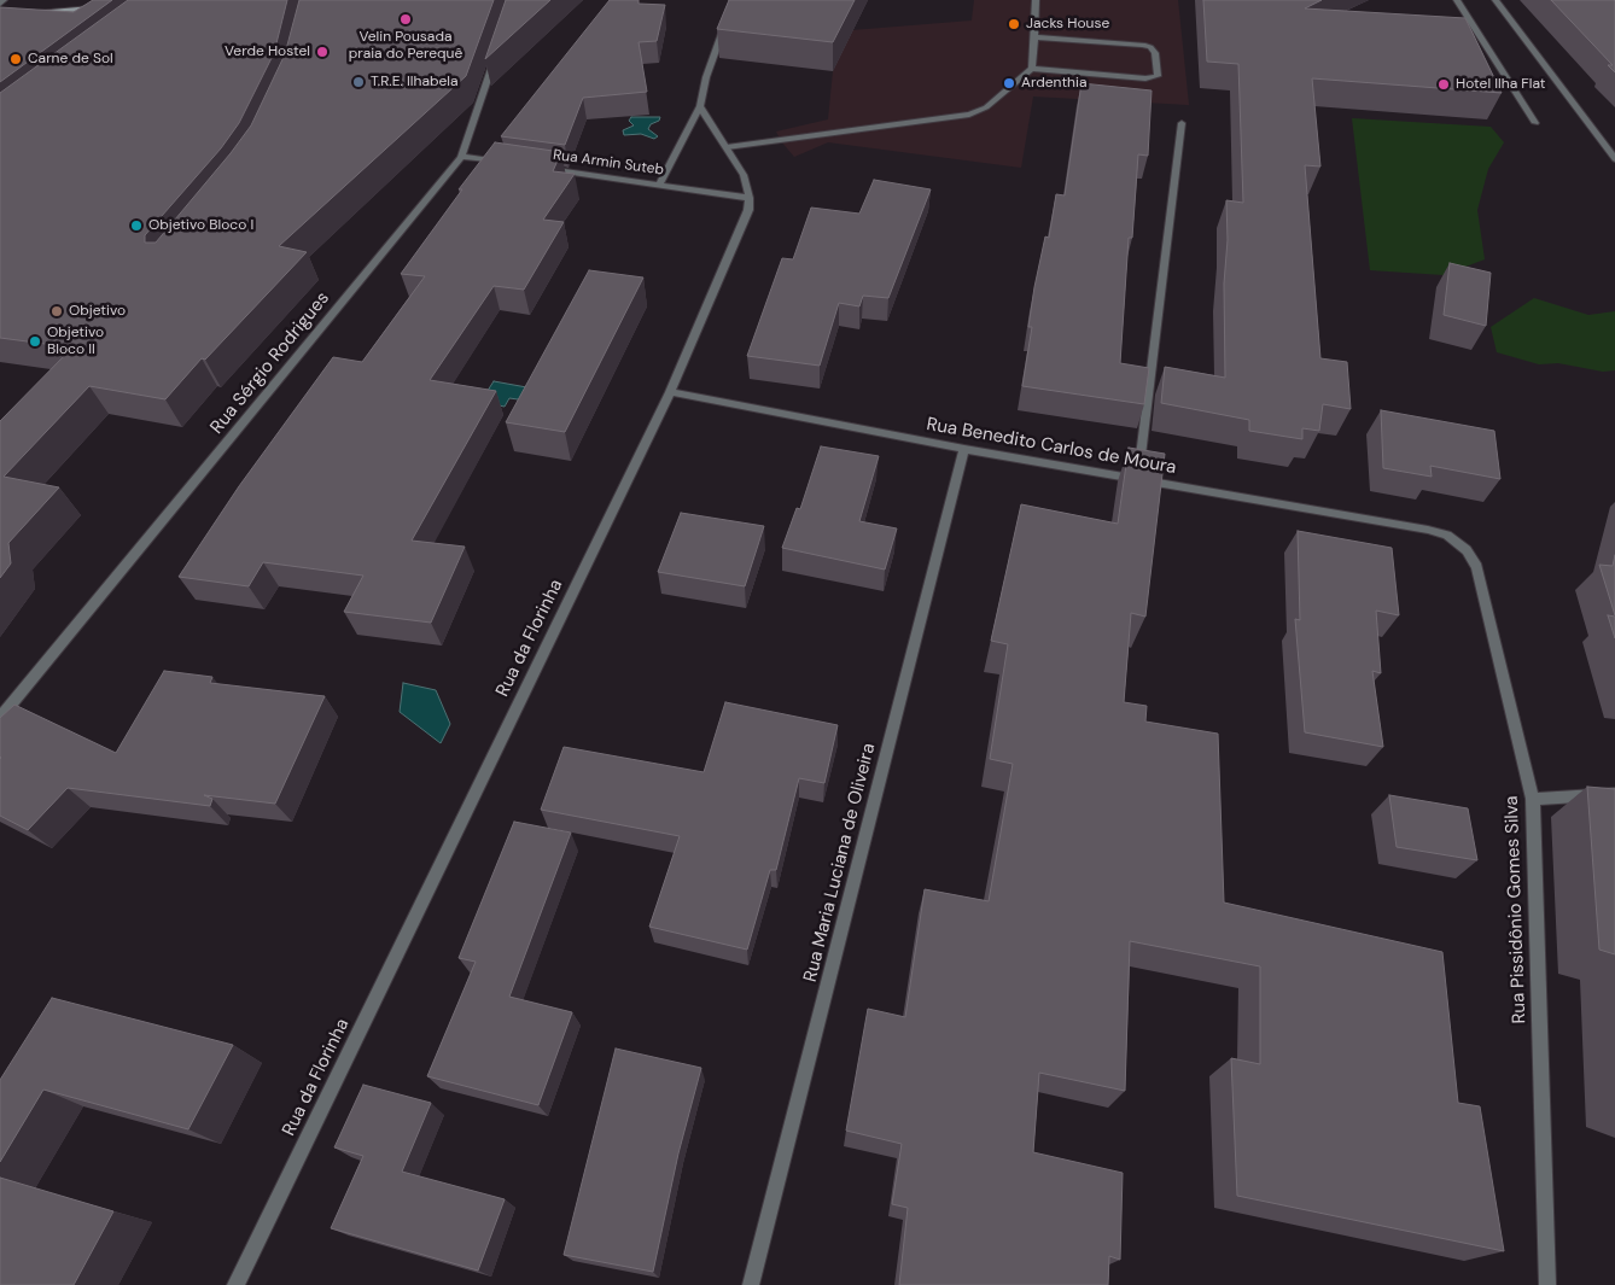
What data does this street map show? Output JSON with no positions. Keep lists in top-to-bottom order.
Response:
{
  "streets": {
    "street": [
      "Rua Armin Suteb",
      "Rua Sérgio Rodrigues",
      "Rua Benedito Carlos de Moura",
      "Rua da Florinha",
      "Rua Maria Luciana de Oliveira",
      "Rua Pissidônio Gomes Silva"
    ]
  },
  "crossings": [
    ["Rua Armin Suteb", "Rua da Florinha"],
    ["Rua Benedito Carlos de Moura", "Rua da Florinha"],
    ["Rua Benedito Carlos de Moura", "Rua Maria Luciana de Oliveira"],
    ["Rua Benedito Carlos de Moura", "Rua Pissidônio Gomes Silva"]
  ],
  "places": [
    "Velin Pousada praia do Perequê",
    "Jacks House",
    "Verde Hostel",
    "Carne de Sol",
    "T.R.E. Ilhabela",
    "Ardenthia",
    "Hotel Ilha Flat",
    "Objetivo Bloco I",
    "Objetivo",
    "Objetivo Bloco II"
  ]
}
